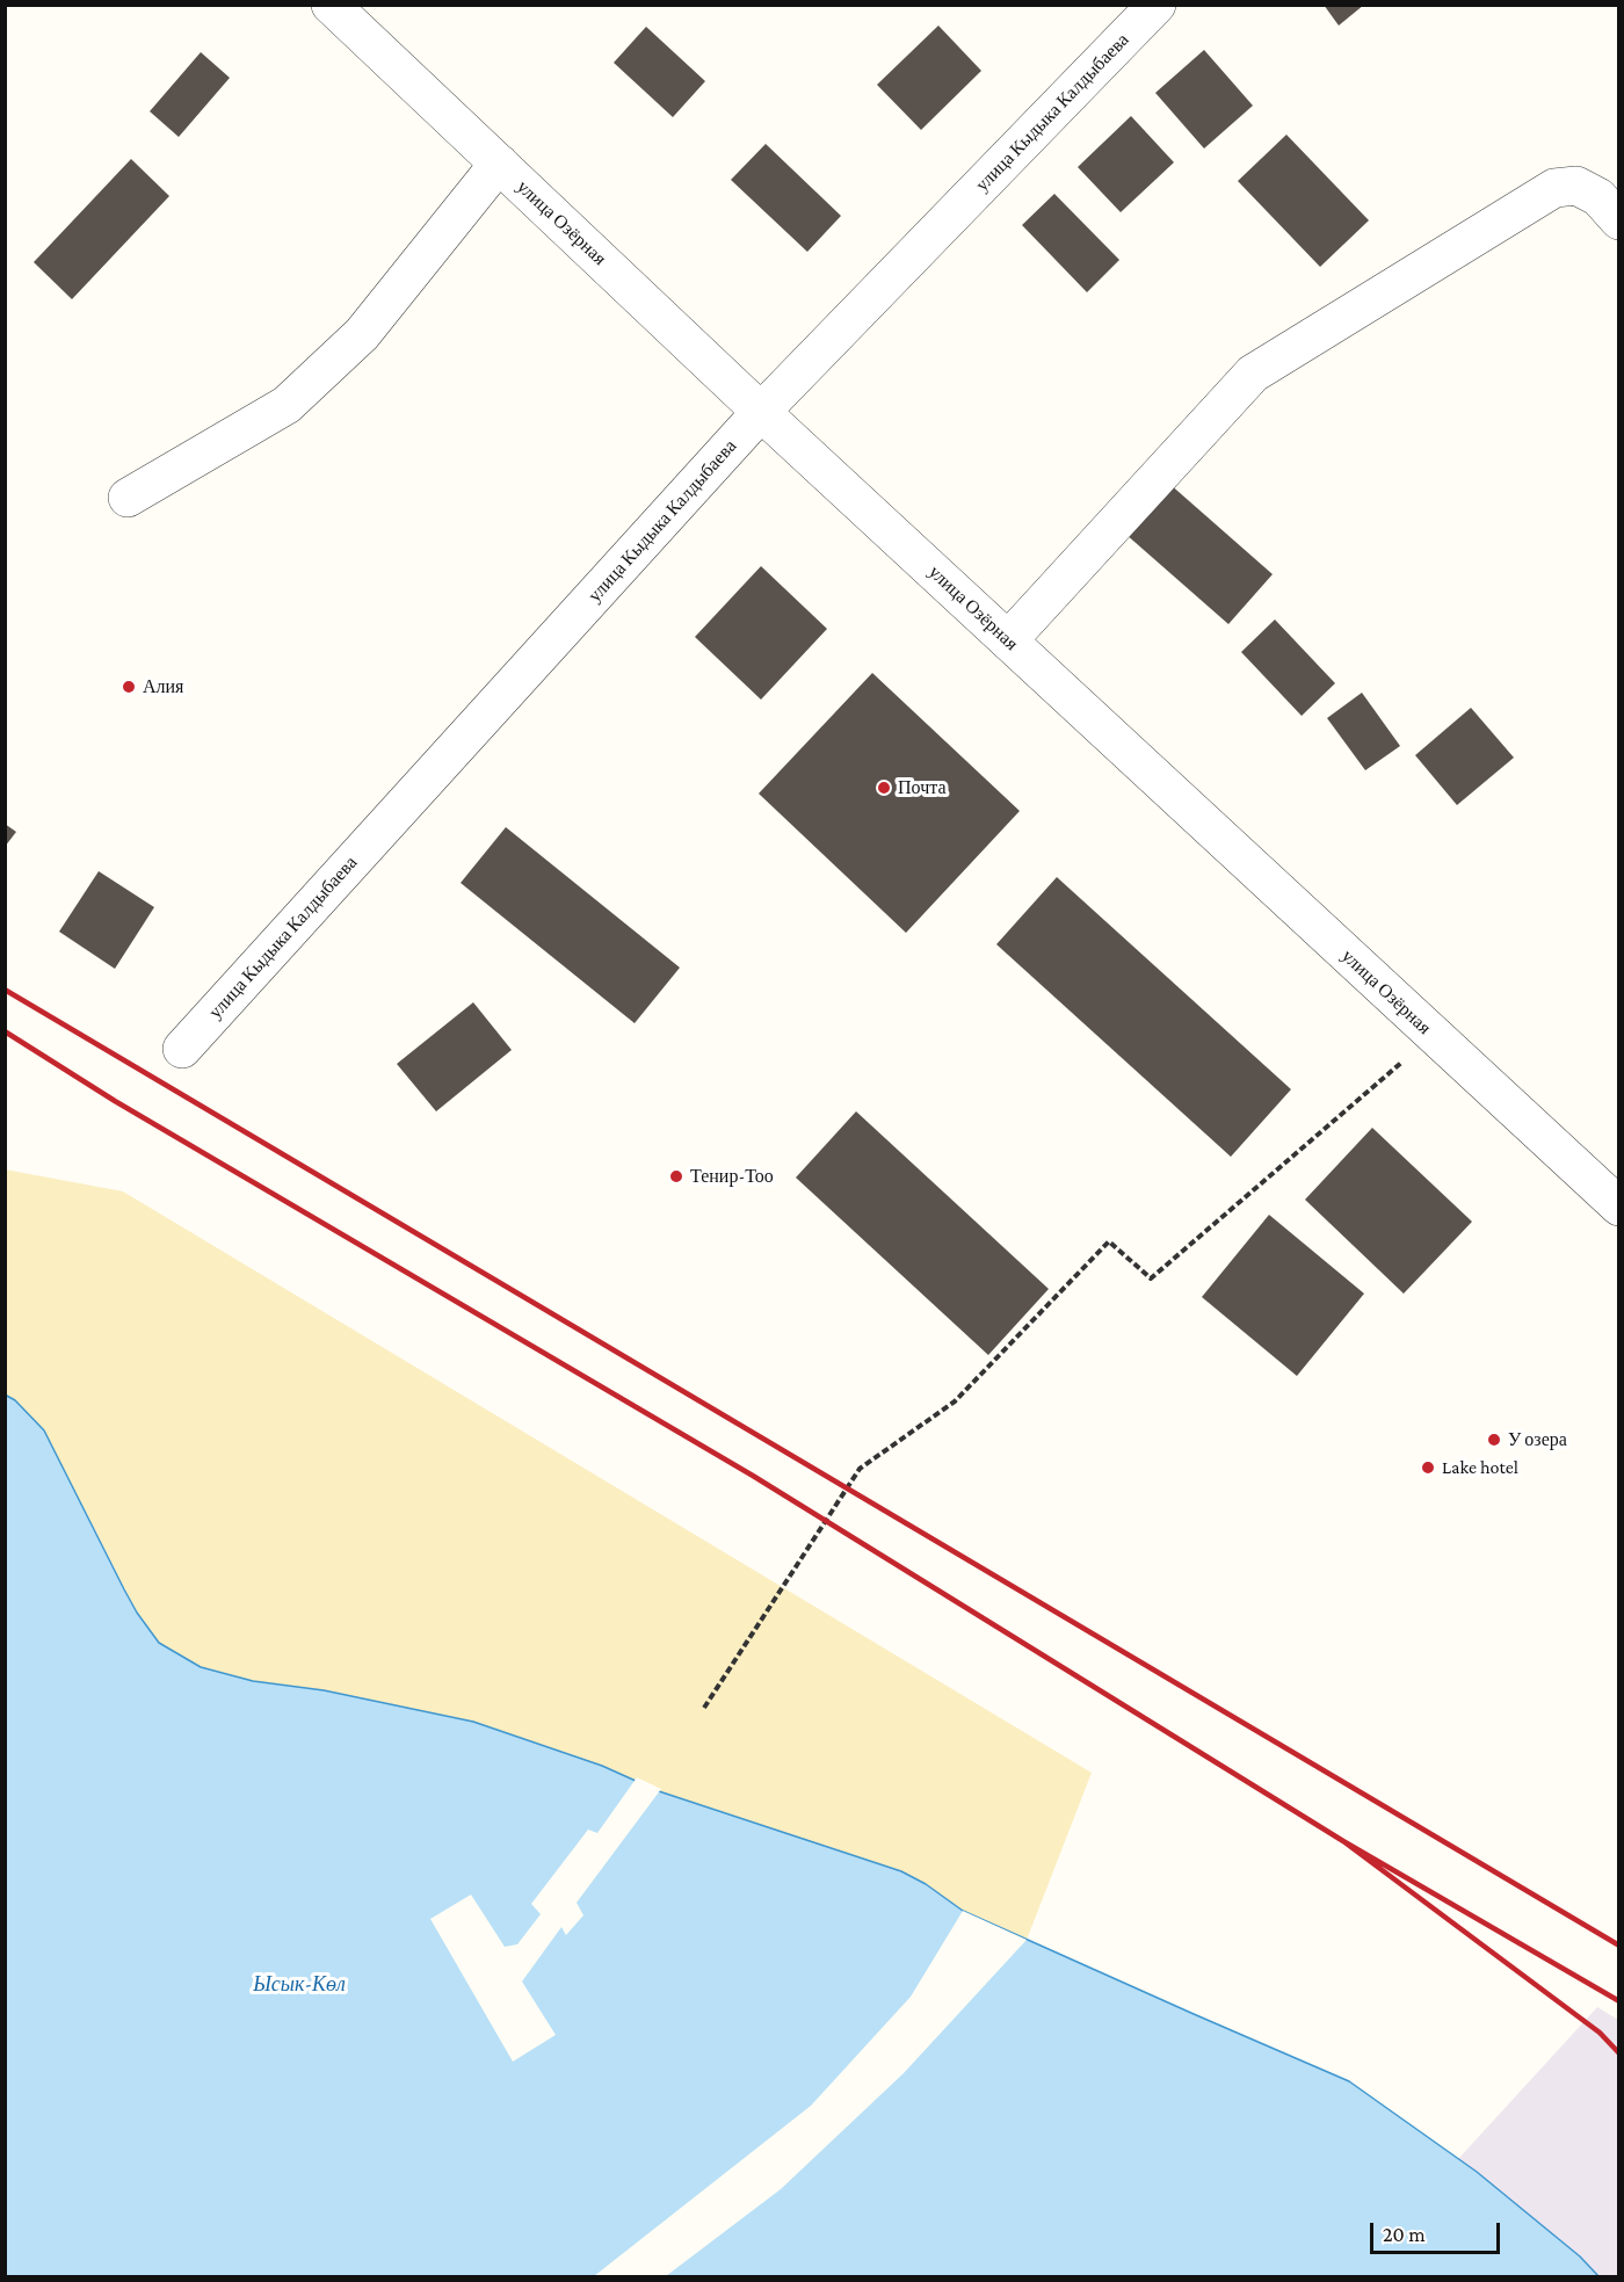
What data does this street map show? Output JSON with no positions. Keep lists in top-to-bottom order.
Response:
{
  "streets": {
    "street": ["улица Кыдыка Калдыбаева", "улица Озёрная"]
  },
  "crossings": [
    ["улица Кыдыка Калдыбаева", "улица Озёрная"]
  ],
  "water": ["Ысык-Көл"],
  "places": [
    "Алия",
    "Почта",
    "Тенир-Тоо",
    "У озера",
    "Lake hotel"
  ],
  "scale_bar": "20 m"
}
